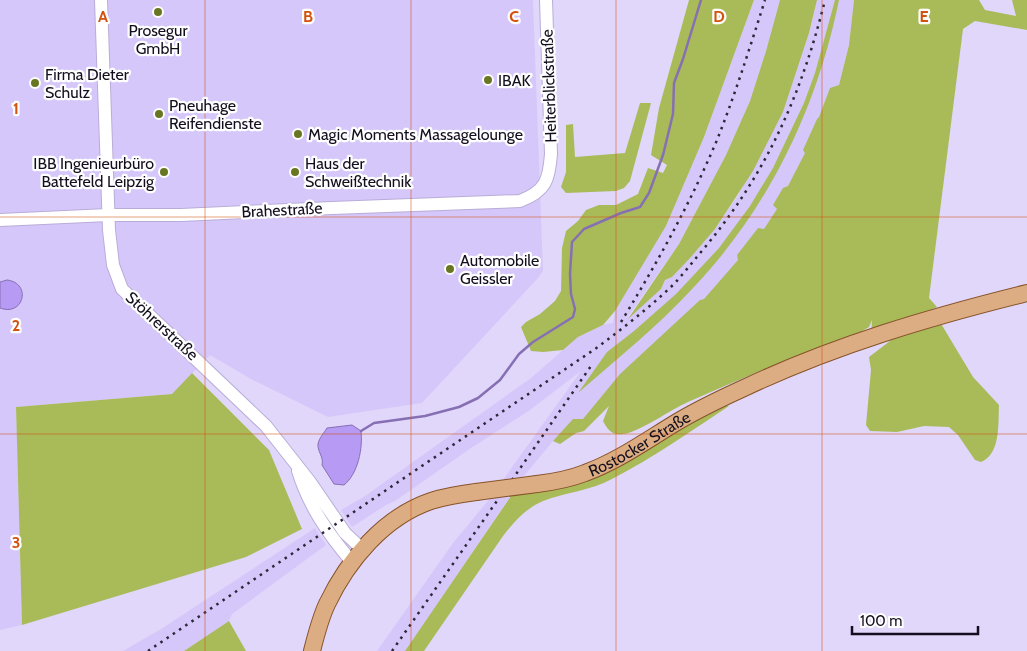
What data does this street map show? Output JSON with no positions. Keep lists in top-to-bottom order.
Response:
{
  "streets": {
    "main road": ["Rostocker Straße"],
    "street": ["Heiterblickstraße", "Brahestraße", "Stöhrerstraße"]
  },
  "crossings": [
    ["Heiterblickstraße", "Brahestraße"],
    ["Brahestraße", "Stöhrerstraße"],
    ["Stöhrerstraße", "Rostocker Straße"]
  ],
  "places": [
    "Prosegur GmbH",
    "IBAK",
    "Firma Dieter Schulz",
    "Pneuhage Reifendienste",
    "Magic Moments Massagelounge",
    "IBB Ingenieurbüro Battefeld Leipzig",
    "Haus der Schweißtechnik",
    "Automobile Geissler"
  ],
  "scale_bar": "100 m",
  "grid": {
    "columns": [
      "A",
      "B",
      "C",
      "D",
      "E"
    ],
    "rows": ["1", "2", "3"]
  }
}
